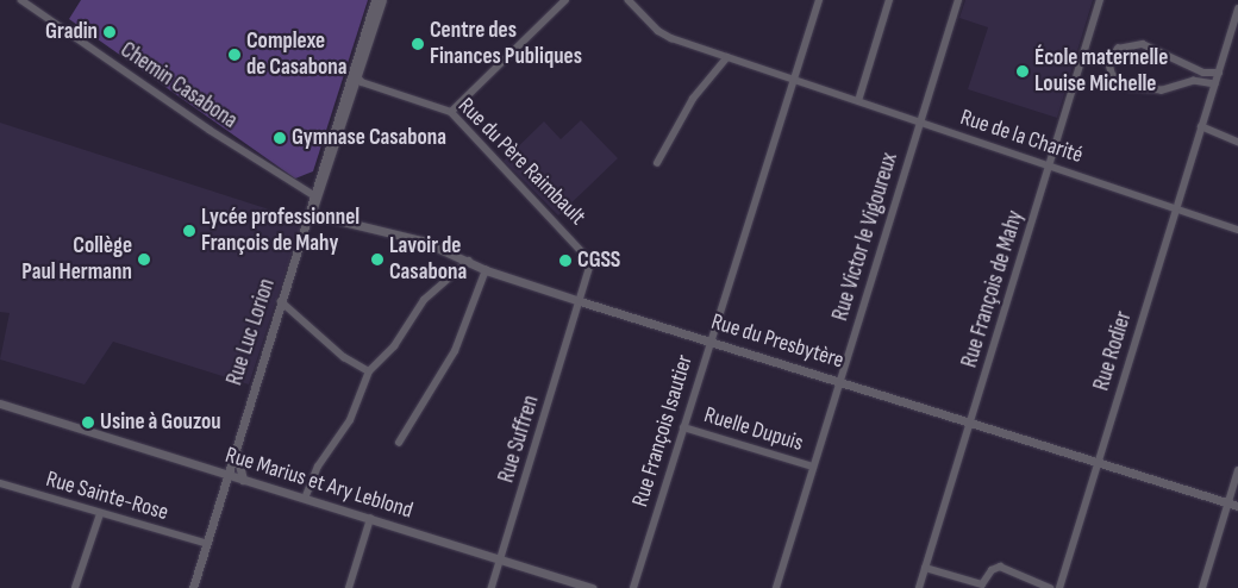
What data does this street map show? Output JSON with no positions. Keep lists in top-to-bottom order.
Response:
{
  "streets": {
    "street": [
      "Chemin Casabona",
      "Rue de la Charité",
      "Rue du Père Raimbault",
      "Rue Victor le Vigoureux",
      "Rue François de Mahy",
      "Rue Luc Lorion",
      "Rue du Presbytère",
      "Rue Rodier",
      "Ruelle Dupuis",
      "Rue François Isautier",
      "Rue Suffren",
      "Rue Marius et Ary Leblond",
      "Rue Sainte-Rose"
    ]
  },
  "crossings": [
    ["Chemin Casabona", "Rue Luc Lorion"],
    ["Rue de la Charité", "Rue Victor le Vigoureux"],
    ["Rue de la Charité", "Rue François de Mahy"],
    ["Rue de la Charité", "Rue Rodier"],
    ["Rue de la Charité", "Rue François Isautier"],
    ["Rue du Père Raimbault", "Rue Luc Lorion"],
    ["Rue du Père Raimbault", "Rue du Presbytère"],
    ["Rue du Père Raimbault", "Rue Suffren"],
    ["Rue Victor le Vigoureux", "Rue du Presbytère"],
    ["Rue Victor le Vigoureux", "Ruelle Dupuis"],
    ["Rue François de Mahy", "Rue du Presbytère"],
    ["Rue Luc Lorion", "Rue du Presbytère"],
    ["Rue Luc Lorion", "Rue Marius et Ary Leblond"],
    ["Rue Luc Lorion", "Rue Sainte-Rose"],
    ["Rue du Presbytère", "Rue Rodier"],
    ["Rue du Presbytère", "Rue François Isautier"],
    ["Rue du Presbytère", "Rue Suffren"],
    ["Ruelle Dupuis", "Rue François Isautier"],
    ["Rue Suffren", "Rue Marius et Ary Leblond"]
  ],
  "places": [
    "Gradin",
    "Centre des Finances Publiques",
    "Complexe de Casabona",
    "École maternelle Louise Michelle",
    "Gymnase Casabona",
    "Lycée professionnel François de Mahy",
    "Collège Paul Hermann",
    "Lavoir de Casabona",
    "CGSS",
    "Usine à Gouzou"
  ]
}
